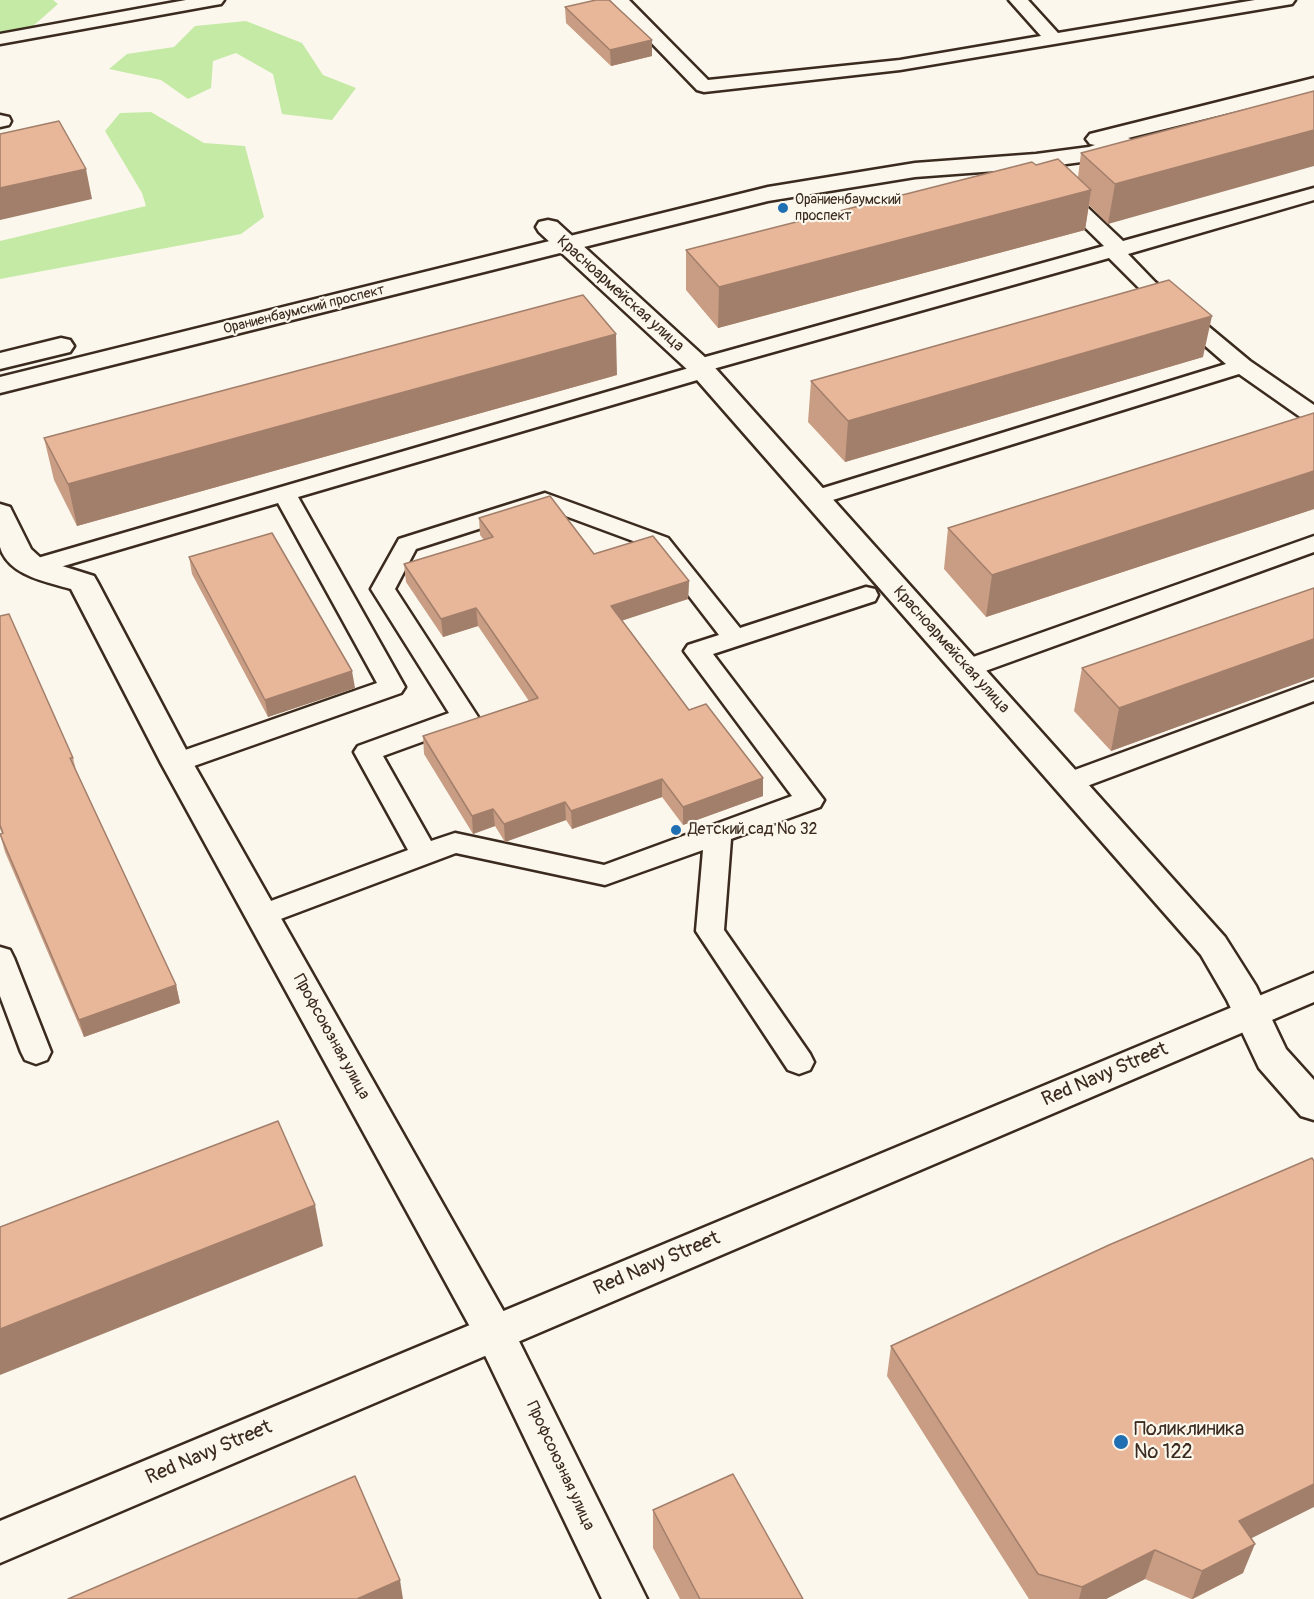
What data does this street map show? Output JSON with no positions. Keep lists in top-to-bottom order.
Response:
{
  "streets": {
    "street": [
      "Красноармейская улица",
      "Ораниенбаумский проспект",
      "Профсоюзная улица",
      "Red Navy Street"
    ]
  },
  "crossings": [
    ["Красноармейская улица", "Ораниенбаумский проспект"],
    ["Красноармейская улица", "Red Navy Street"],
    ["Профсоюзная улица", "Red Navy Street"]
  ],
  "places": ["Ораниенбаумский проспект", "Детский сад № 32", "Поликлиника № 122"]
}
